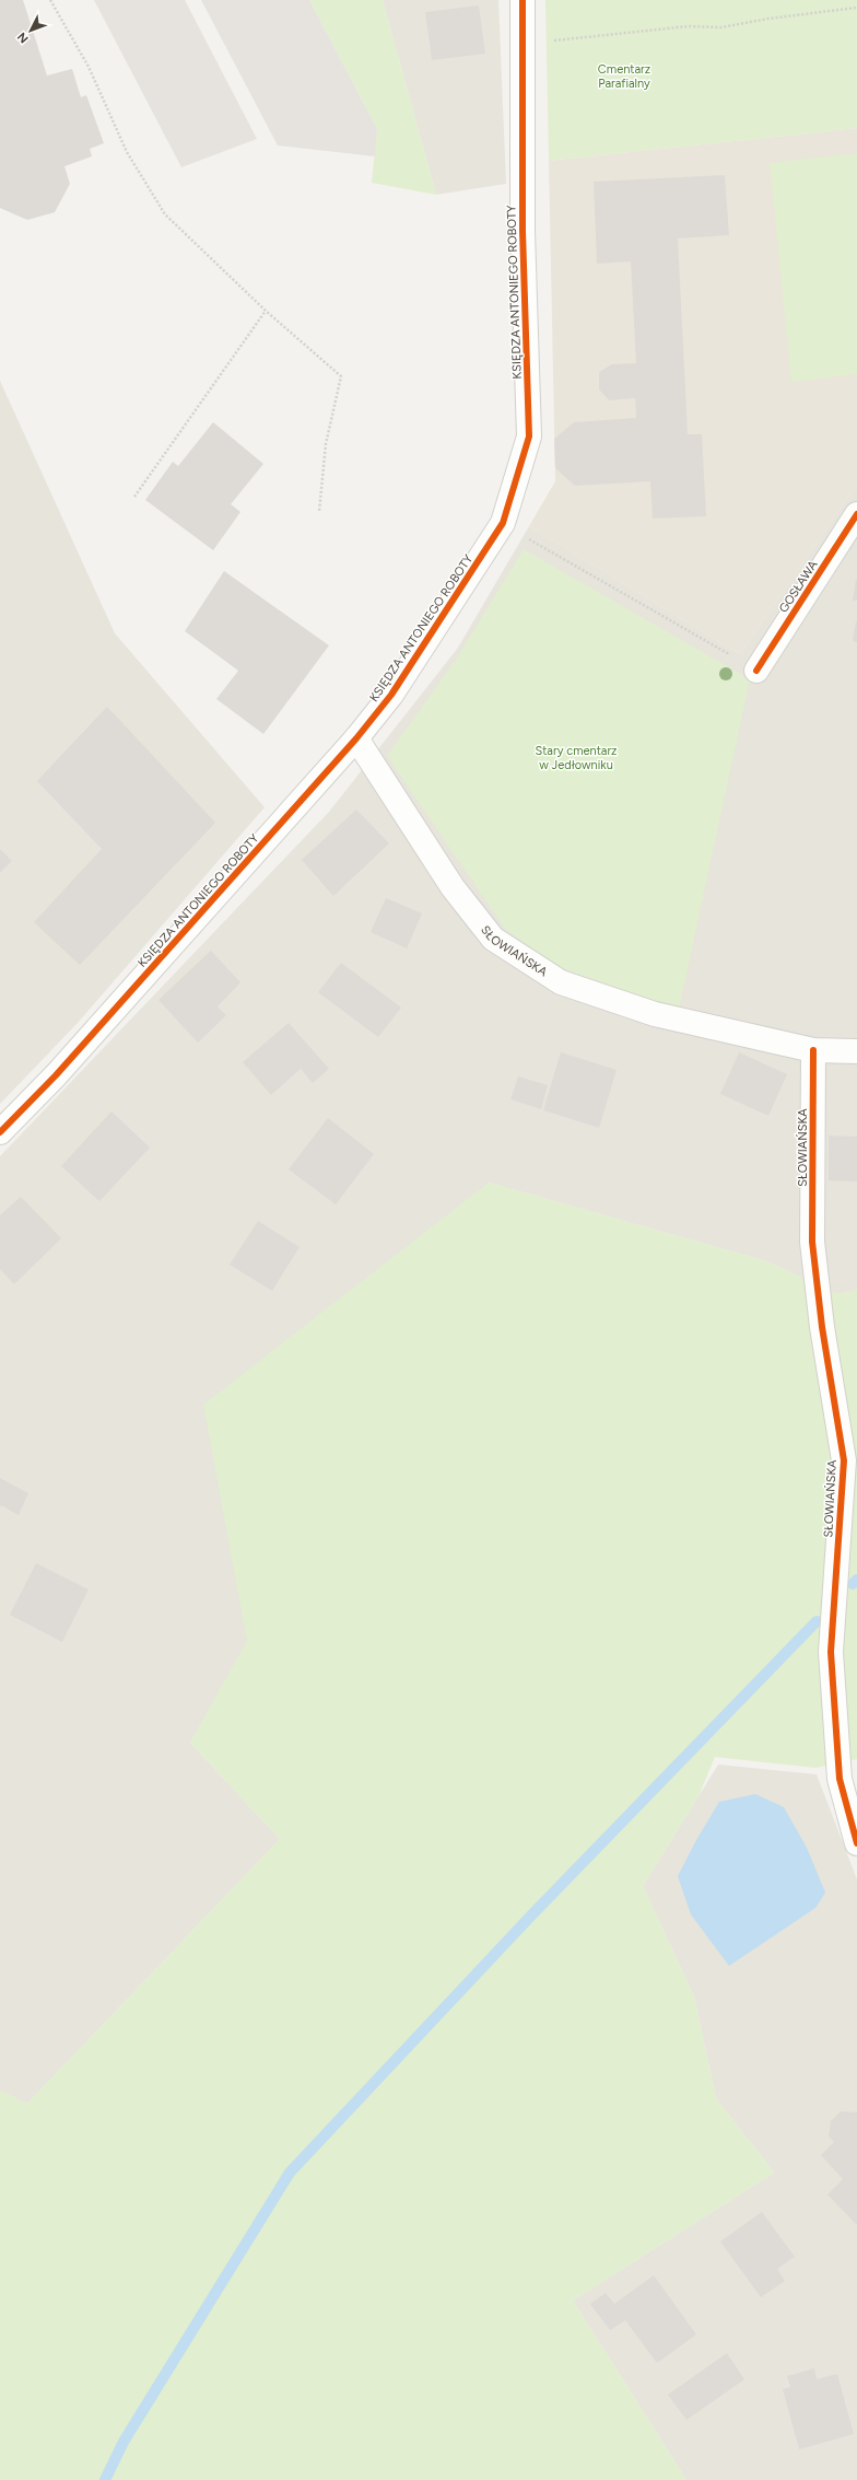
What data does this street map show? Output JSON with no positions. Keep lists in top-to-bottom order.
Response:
{
  "streets": {
    "street": ["KSIĘDZA ANTONIEGO ROBOTY", "GOSŁAWA", "SŁOWIAŃSKA"]
  },
  "crossings": [
    ["KSIĘDZA ANTONIEGO ROBOTY", "SŁOWIAŃSKA"]
  ],
  "parks": ["Cmentarz Parafialny", "Stary cmentarz w Jedłowniku"],
  "north": "bottom left"
}
